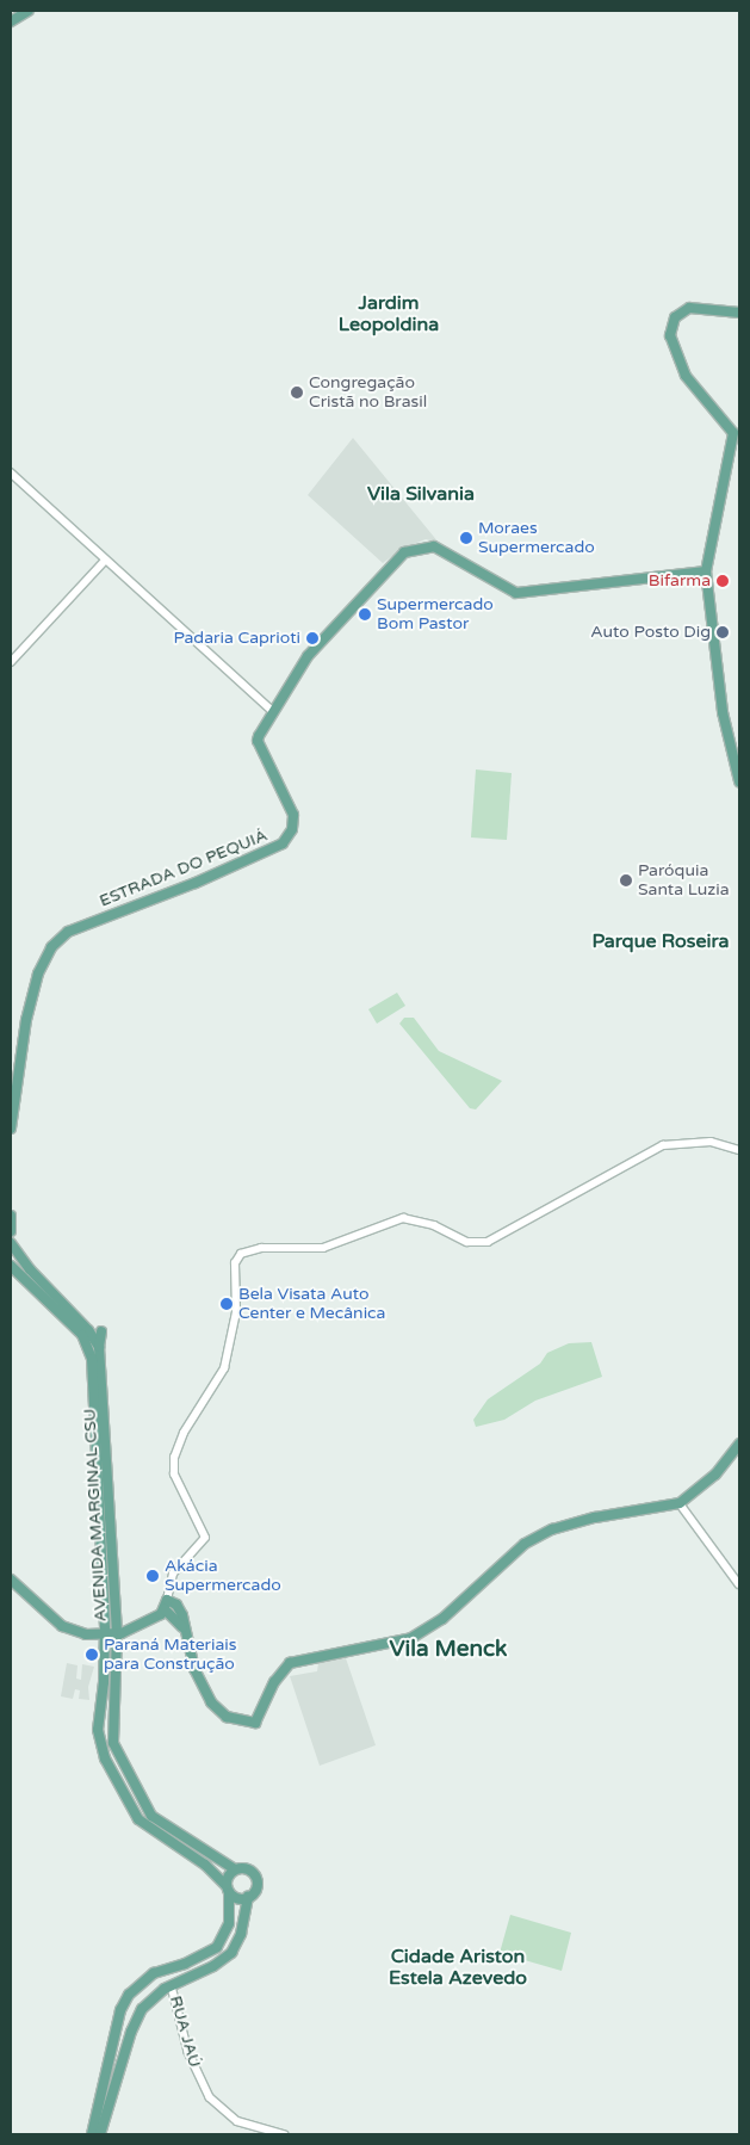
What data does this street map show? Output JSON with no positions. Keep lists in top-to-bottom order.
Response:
{
  "streets": {
    "main road": ["ESTRADA DO PEQUIÁ", "AVENIDA MARGINAL CSU"],
    "street": ["RUA JAÚ"]
  },
  "districts": [
    "Jardim Leopoldina",
    "Vila Silvania",
    "Parque Roseira",
    "Vila Menck",
    "Cidade Ariston Estela Azevedo"
  ],
  "places": [
    "Congregação Cristã no Brasil",
    "Moraes Supermercado",
    "Bifarma",
    "Supermercado Bom Pastor",
    "Auto Posto Dig",
    "Padaria Caprioti",
    "Paróquia Santa Luzia",
    "Bela Visata Auto Center e Mecânica",
    "Akácia Supermercado",
    "Paraná Materiais para Construção"
  ]
}
